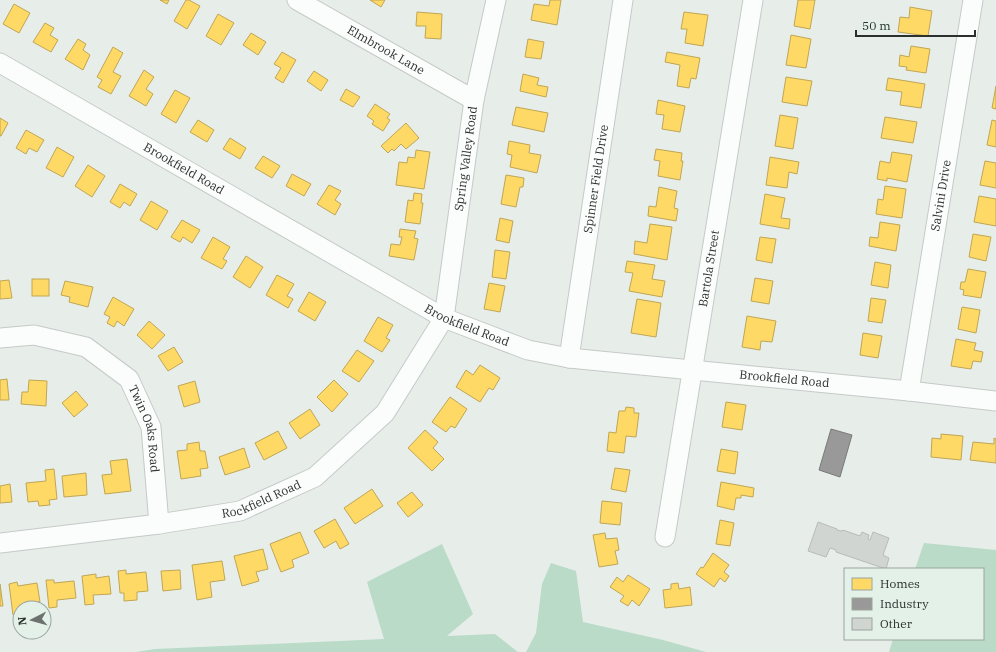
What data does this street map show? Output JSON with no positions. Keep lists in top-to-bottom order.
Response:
{
  "streets": {
    "street": [
      "Elmbrook Lane",
      "Spring Valley Road",
      "Brookfield Road",
      "Spinner Field Drive",
      "Salvini Drive",
      "Bartola Street",
      "Twin Oaks Road",
      "Rockfield Road"
    ]
  },
  "crossings": [
    ["Elmbrook Lane", "Spring Valley Road"],
    ["Spring Valley Road", "Brookfield Road"],
    ["Spring Valley Road", "Rockfield Road"],
    ["Brookfield Road", "Spinner Field Drive"],
    ["Brookfield Road", "Salvini Drive"],
    ["Brookfield Road", "Bartola Street"],
    ["Brookfield Road", "Rockfield Road"],
    ["Twin Oaks Road", "Rockfield Road"]
  ],
  "legend": ["Homes", "Industry", "Other"],
  "scale_bar": "50 m",
  "north": "left"
}
